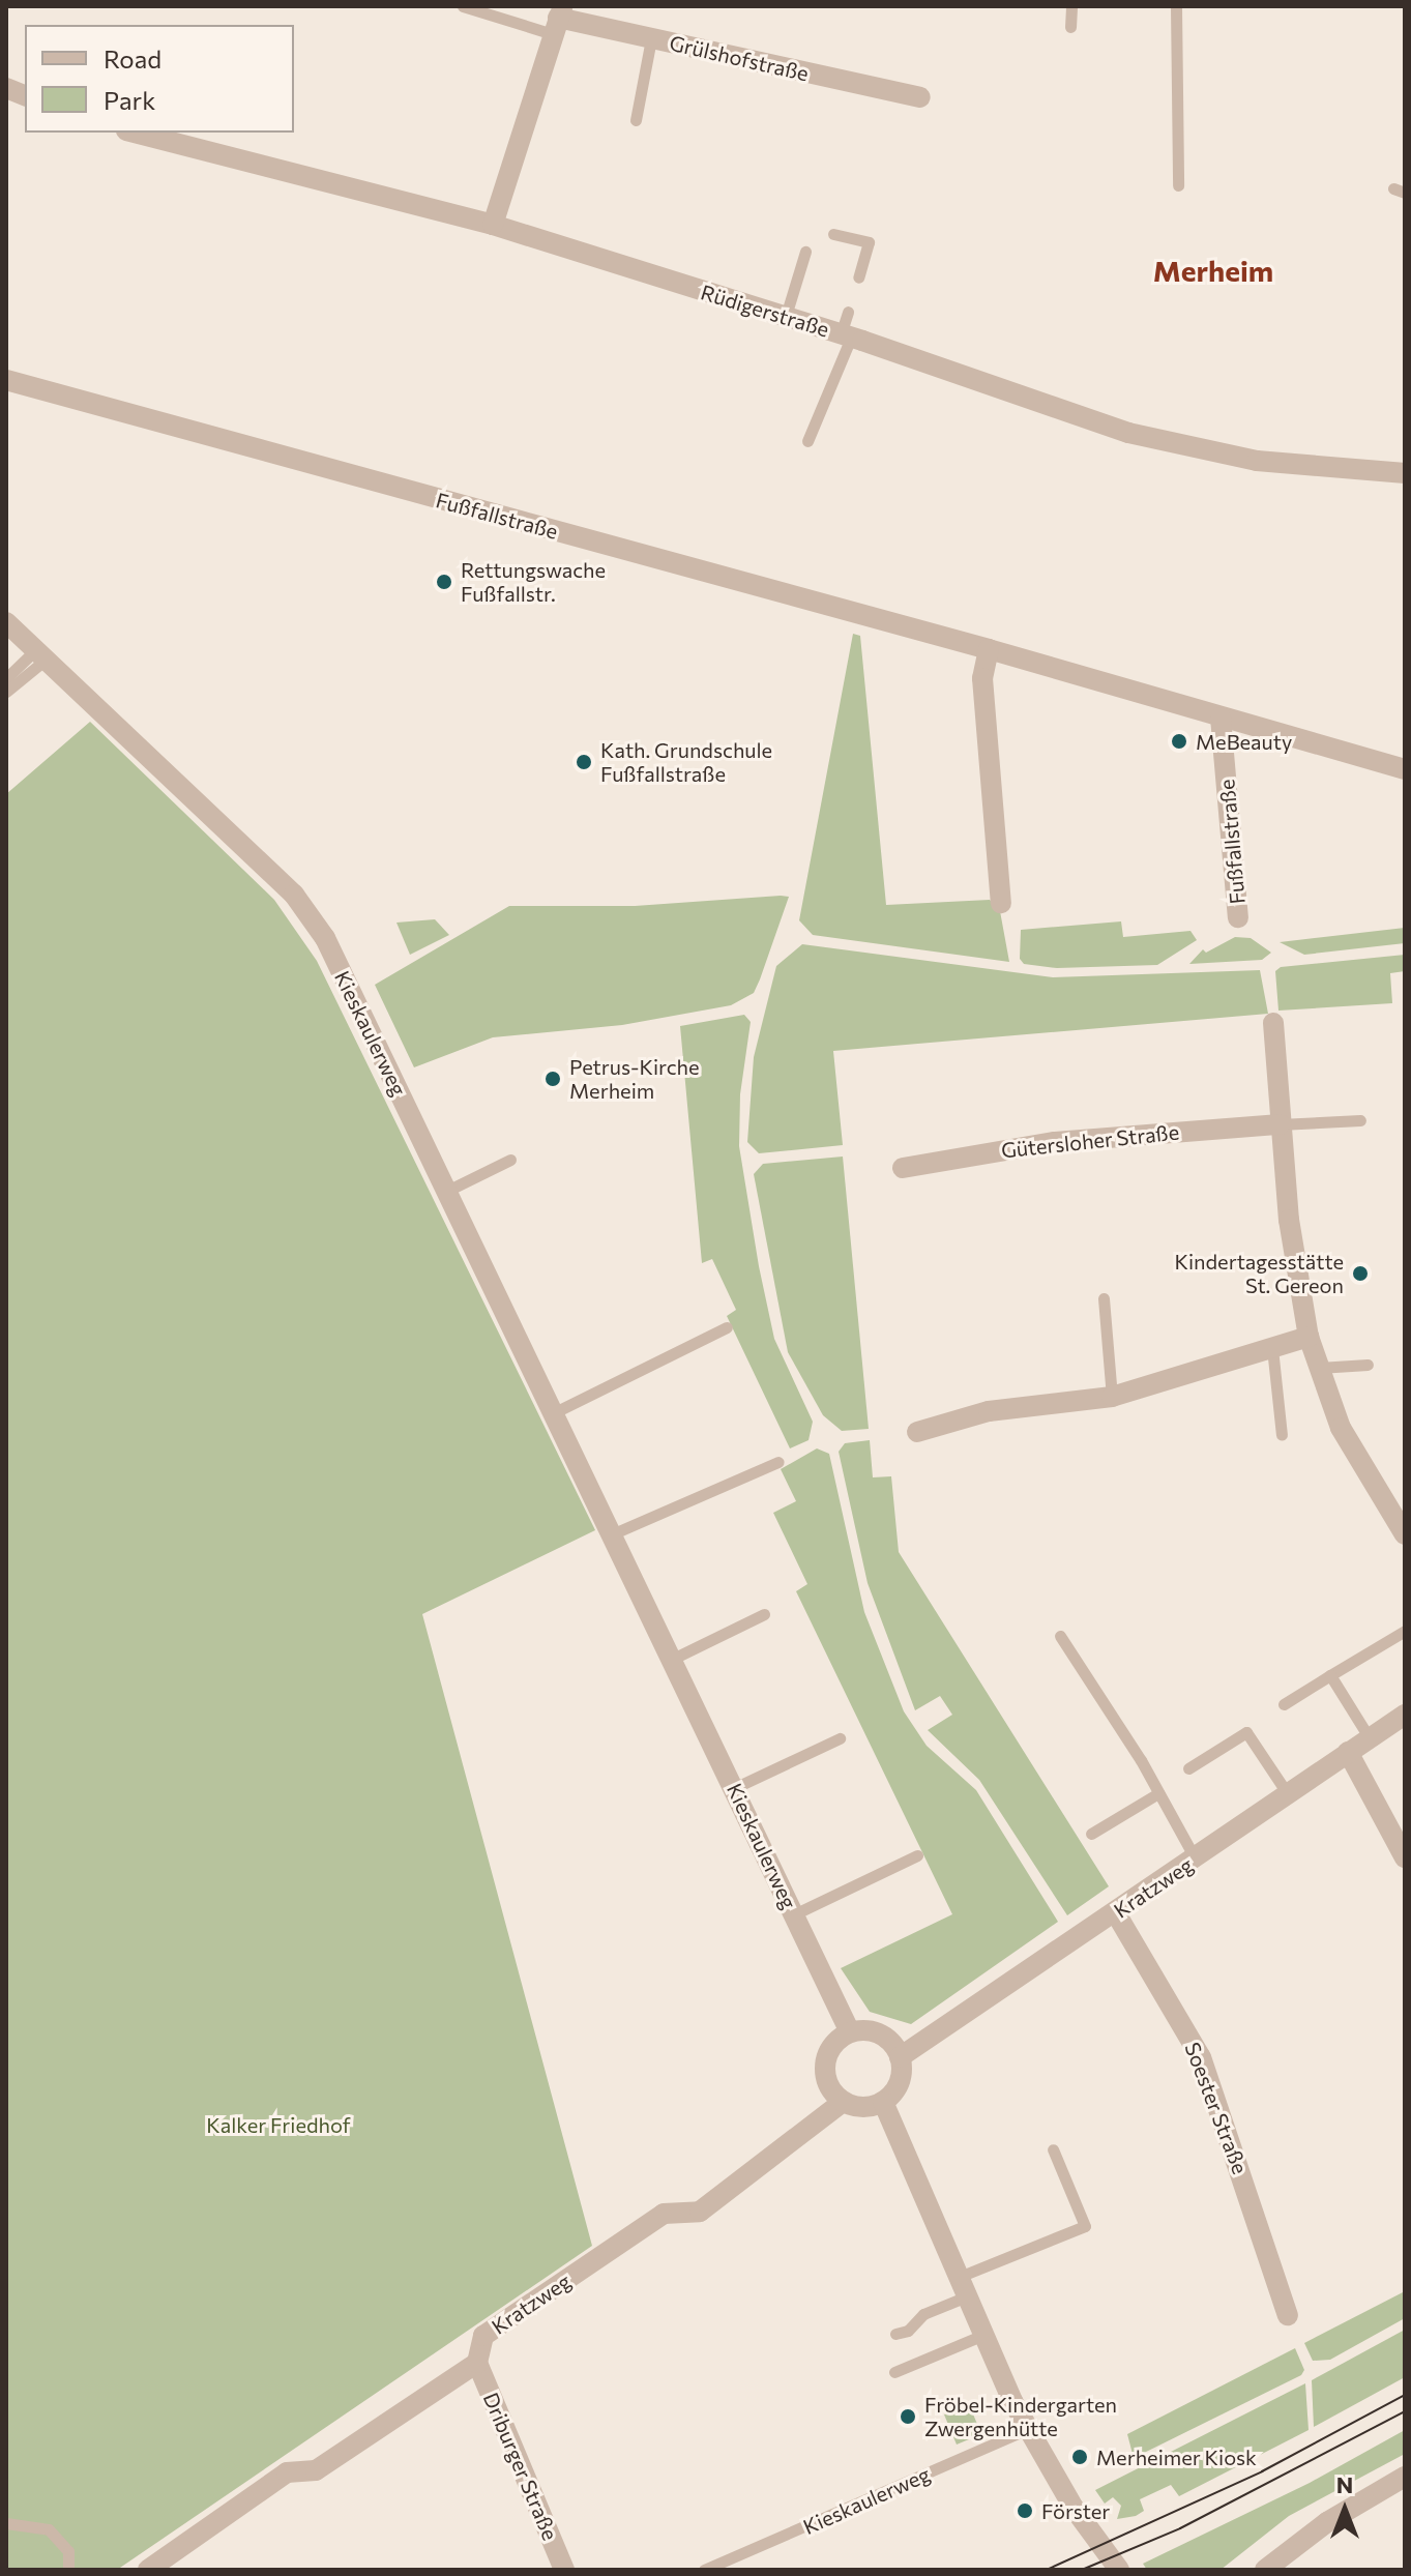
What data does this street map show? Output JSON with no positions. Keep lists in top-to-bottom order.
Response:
{
  "streets": {
    "street": [
      "Grülshofstraße",
      "Rüdigerstraße",
      "Fußfallstraße",
      "Kieskaulerweg",
      "Gütersloher Straße",
      "Kratzweg",
      "Soester Straße",
      "Driburger Straße"
    ]
  },
  "crossings": [
    ["Kieskaulerweg", "Kratzweg"],
    ["Kratzweg", "Soester Straße"],
    ["Kratzweg", "Driburger Straße"]
  ],
  "districts": ["Merheim"],
  "parks": ["Kalker Friedhof"],
  "places": [
    "Rettungswache Fußfallstr.",
    "MeBeauty",
    "Kath. Grundschule Fußfallstraße",
    "Petrus-Kirche Merheim",
    "Kindertagesstätte St. Gereon",
    "Fröbel-Kindergarten Zwergenhütte",
    "Merheimer Kiosk",
    "Förster"
  ],
  "legend": ["Road", "Park"],
  "north": "top"
}
